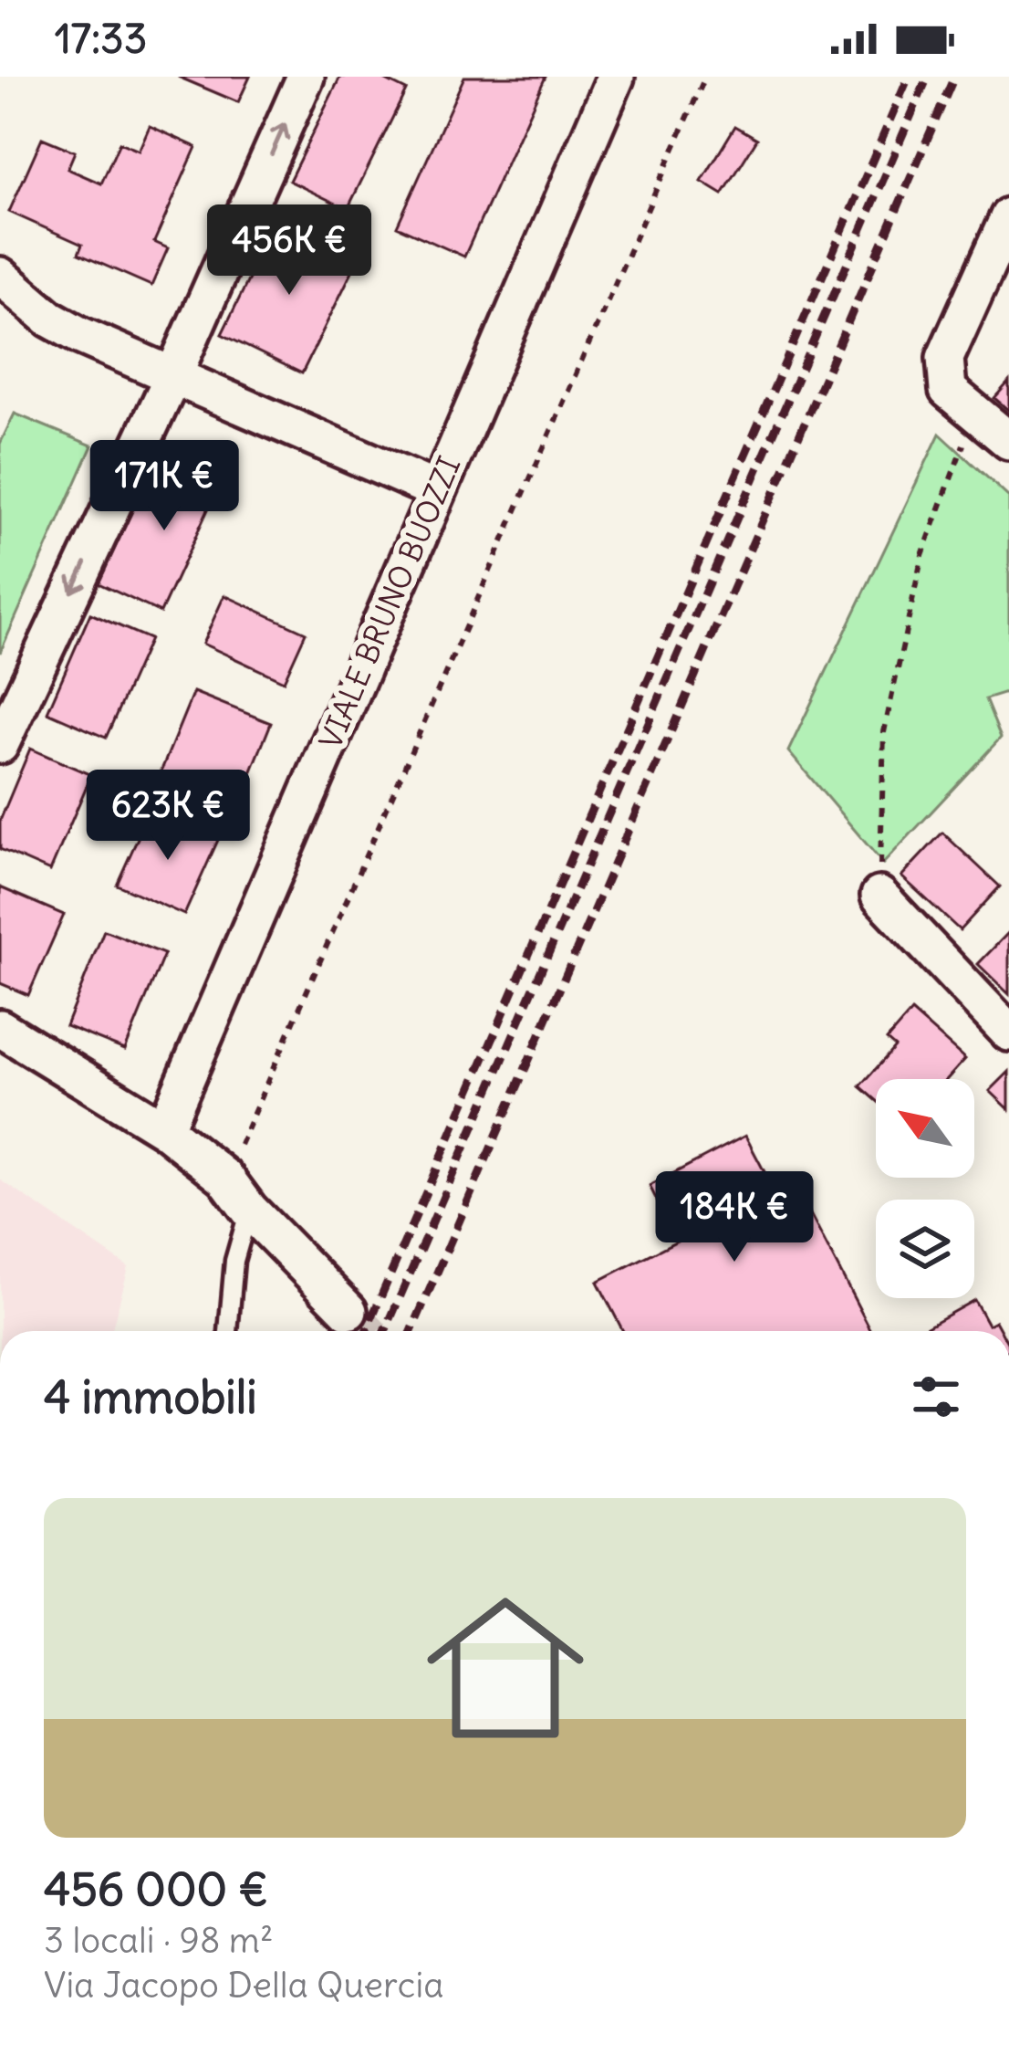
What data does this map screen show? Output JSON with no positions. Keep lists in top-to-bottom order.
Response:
{
  "streets": {
    "street": ["VIALE BRUNO BUOZZI"]
  },
  "north": "top left",
  "page": {
    "status": "17:33",
    "price": [
      "456K €",
      "171K €",
      "623K €",
      "184K €"
    ],
    "heading": "4 immobili",
    "list": [
      {
        "name": "456 000 €",
        "note": "3 locali · 98 m² · Via Jacopo Della Quercia"
      }
    ]
  }
}
